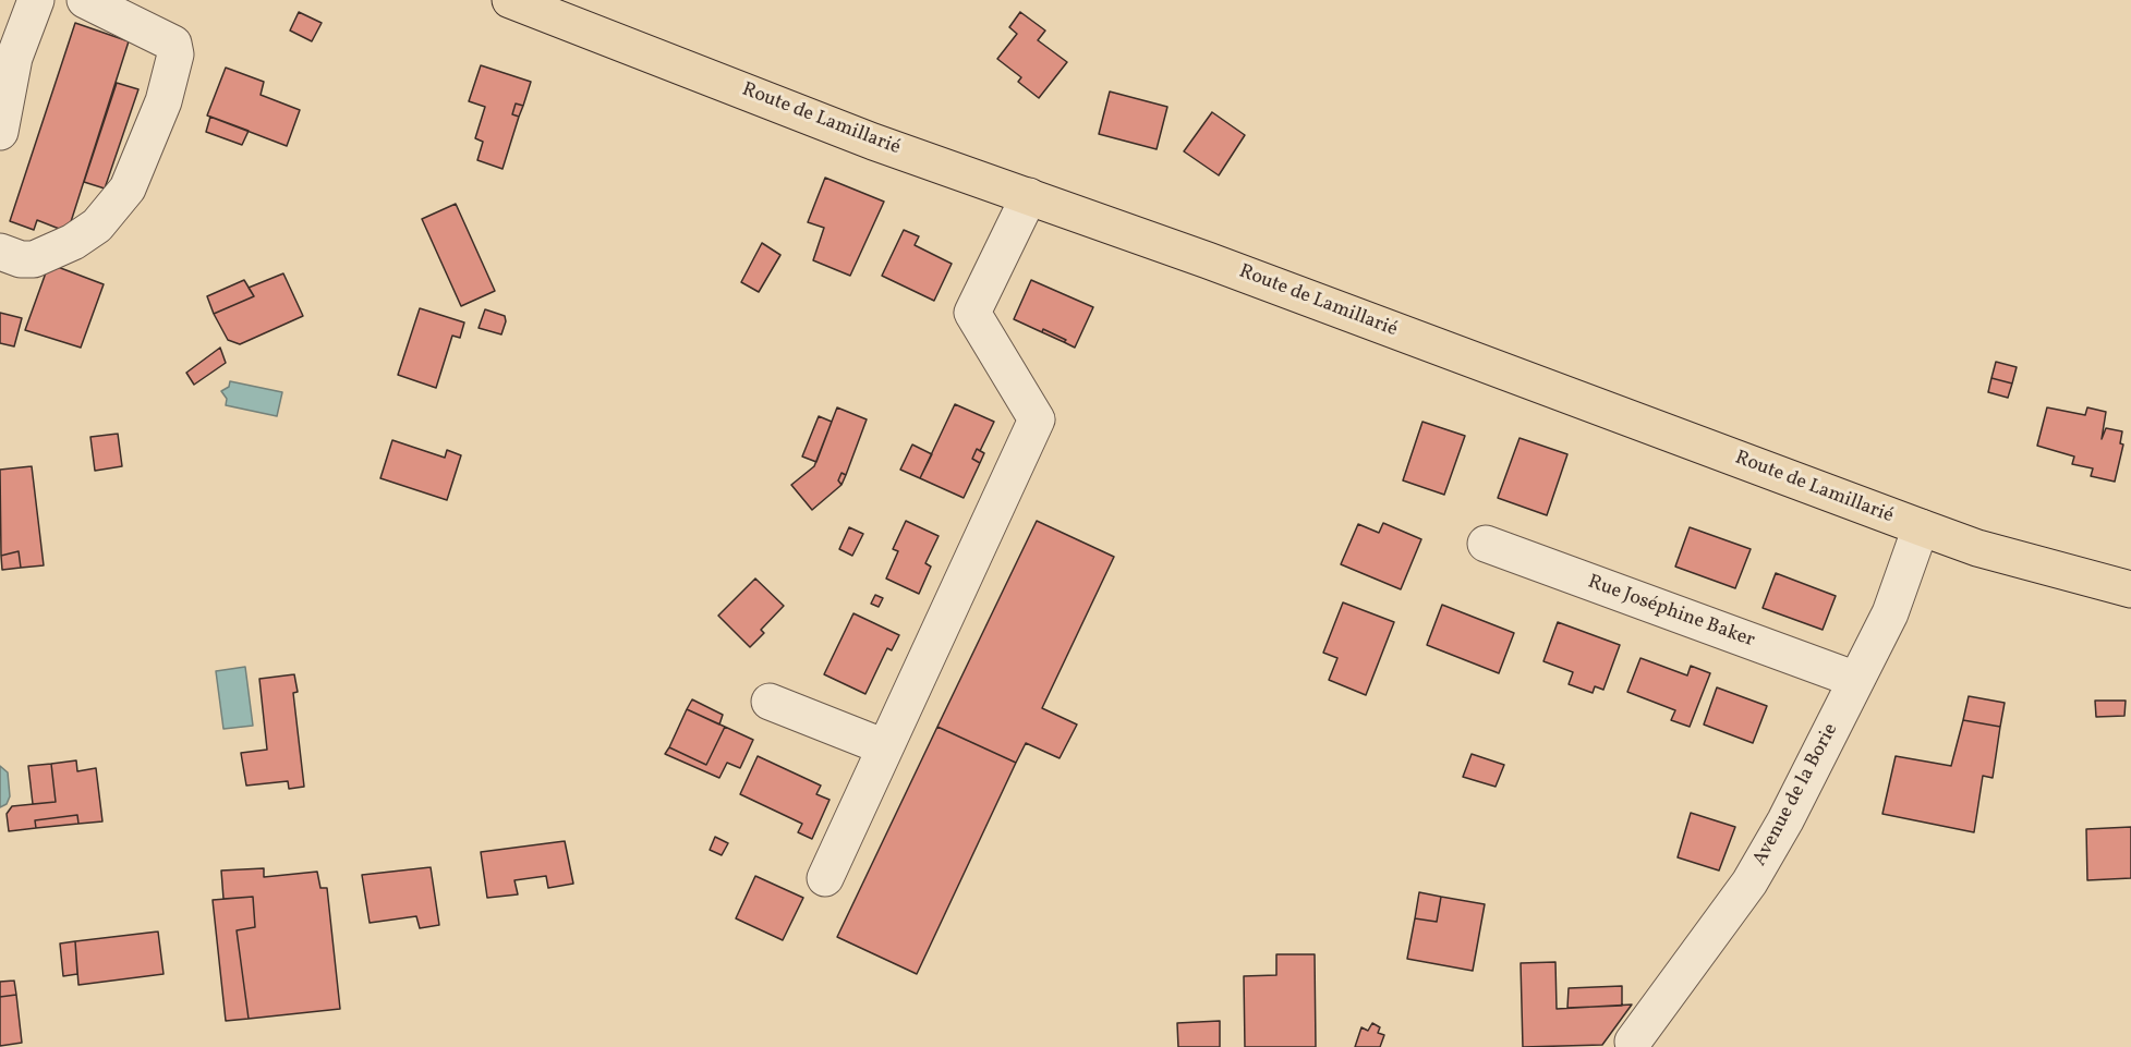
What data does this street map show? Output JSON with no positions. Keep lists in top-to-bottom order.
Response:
{
  "streets": {
    "main road": ["Route de Lamillarié"],
    "street": ["Rue Joséphine Baker", "Avenue de la Borie"]
  },
  "crossings": [
    ["Route de Lamillarié", "Avenue de la Borie"],
    ["Rue Joséphine Baker", "Avenue de la Borie"]
  ]
}
